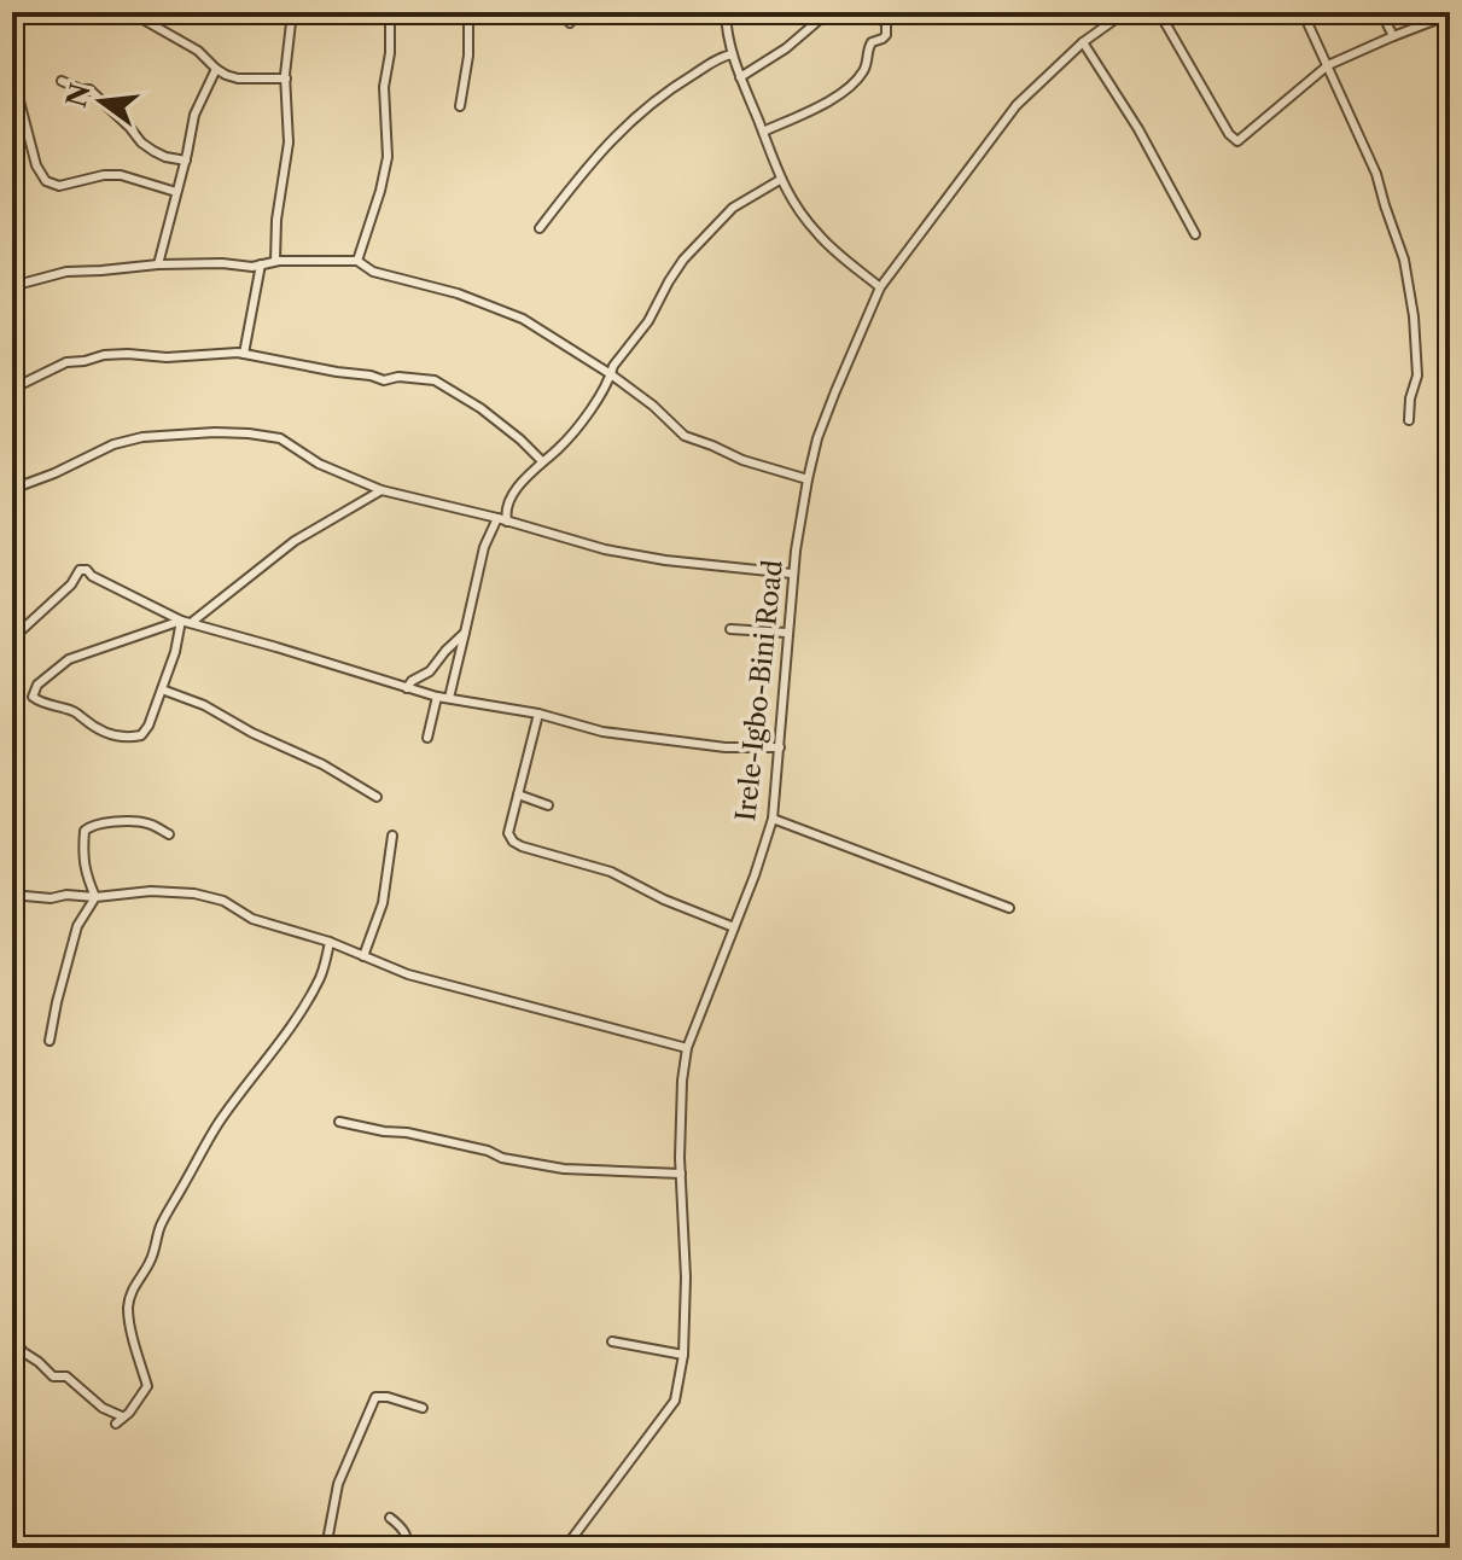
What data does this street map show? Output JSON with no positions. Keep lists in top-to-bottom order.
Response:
{
  "streets": {
    "street": ["Irele-Igbo-Bini Road"]
  },
  "north": "left"
}
